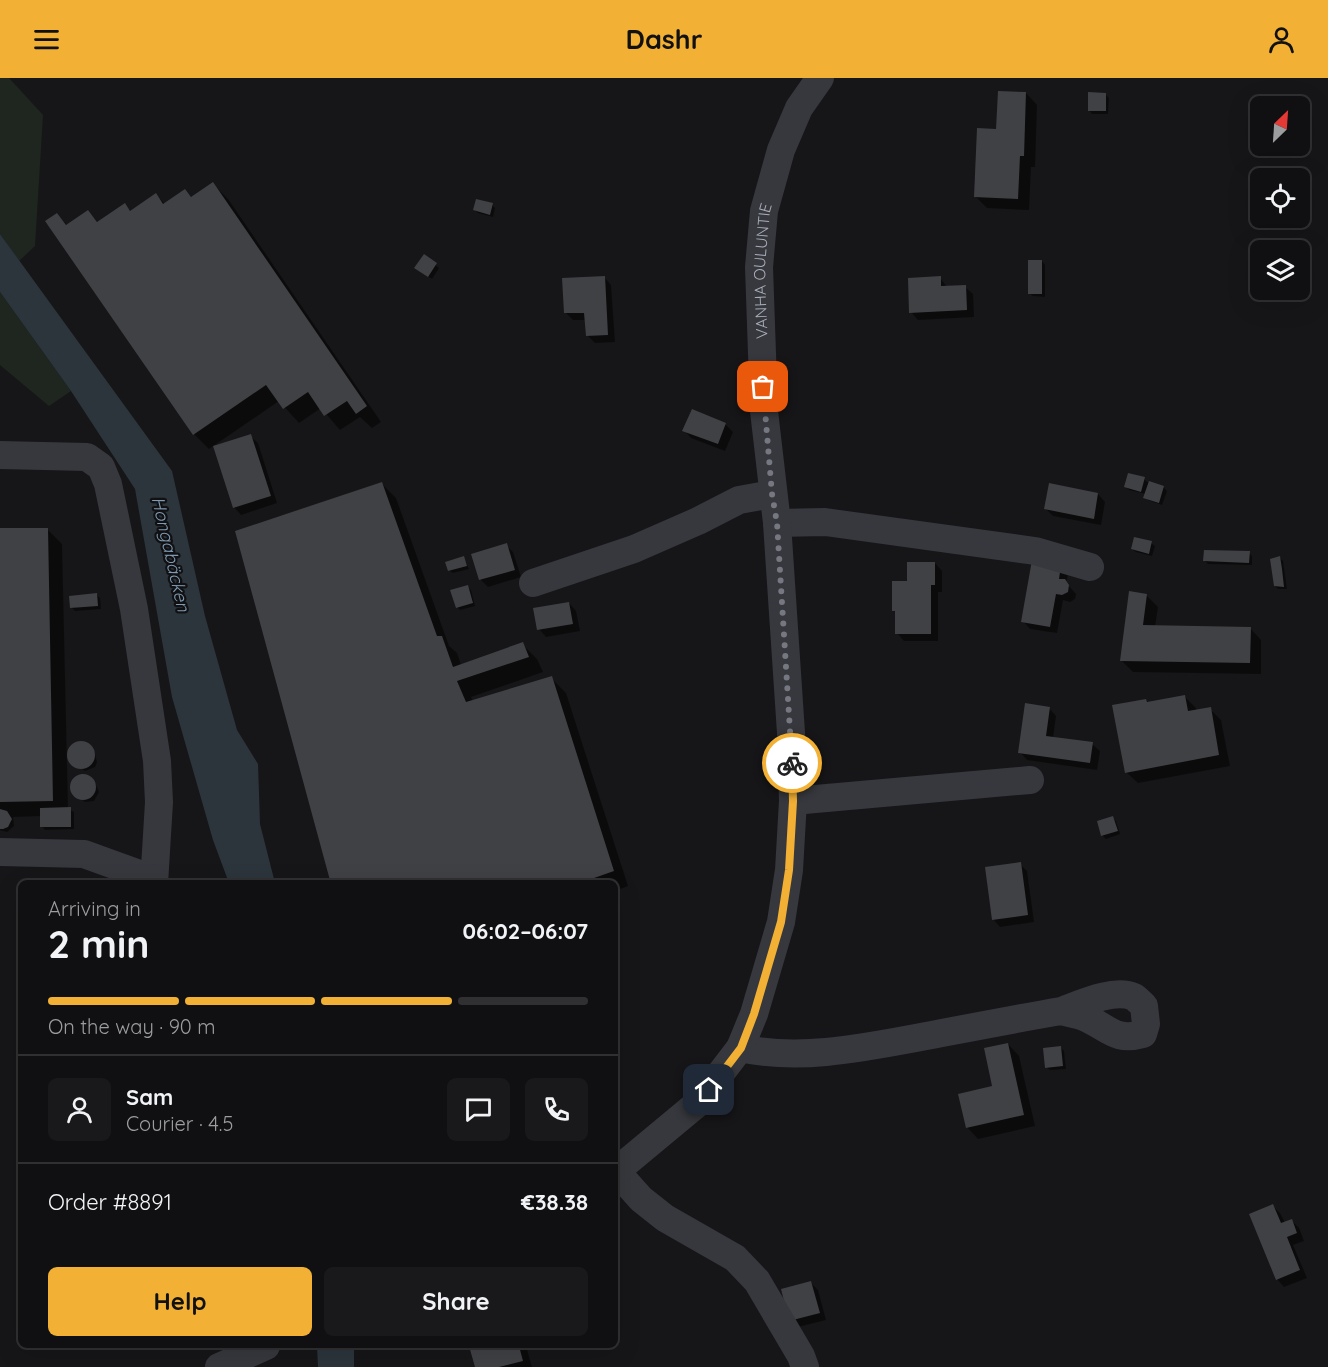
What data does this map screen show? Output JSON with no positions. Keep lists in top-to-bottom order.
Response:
{
  "streets": {
    "street": ["VANHA OULUNTIE"]
  },
  "water": ["Hongabäcken"],
  "north": "top right",
  "page": {
    "header": "Dashr",
    "heading": ["2 min", "Arriving in", "06:02–06:07"],
    "panel": [
      "Sam",
      "Courier · 4.5",
      "Order #8891",
      "€38.38"
    ],
    "bar": "On the way · 90 m",
    "buttons": ["Help", "Share"]
  }
}
